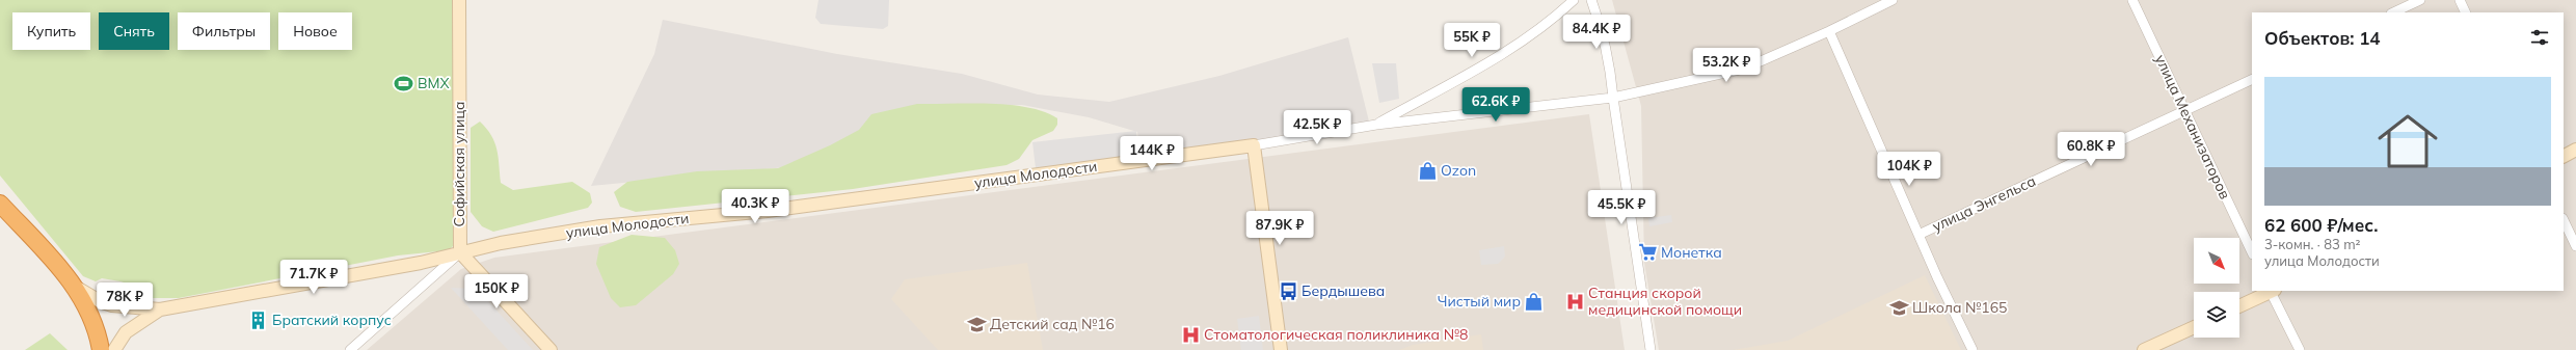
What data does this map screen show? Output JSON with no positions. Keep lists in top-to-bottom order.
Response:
{
  "streets": {
    "street": [
      "улица Механизаторов",
      "Софийская улица",
      "улица Молодости",
      "улица Энгельса"
    ]
  },
  "crossings": [
    ["улица Механизаторов", "улица Энгельса"],
    ["Софийская улица", "улица Молодости"]
  ],
  "places": {
    "sports": ["BMX"],
    "shop": ["Ozon", "Чистый мир"],
    "supermarket": ["Монетка"],
    "bus stop": ["Бердышева"],
    "hospital": ["Станция скорой медицинской помощи", "Стоматологическая поликлиника №8"],
    "school or university": ["Школа №165", "Детский сад №16"],
    "building": ["Братский корпус"]
  },
  "north": "bottom right",
  "page": {
    "chip": [
      "Купить",
      "Снять",
      "Фильтры",
      "Новое"
    ],
    "heading": "Объектов: 14",
    "price": [
      "84.4K ₽",
      "55K ₽",
      "53.2K ₽",
      "62.6K ₽",
      "42.5K ₽",
      "60.8K ₽",
      "144K ₽",
      "104K ₽",
      "40.3K ₽",
      "45.5K ₽",
      "87.9K ₽",
      "71.7K ₽",
      "150K ₽",
      "78K ₽"
    ],
    "list": [
      {
        "name": "62 600 ₽/мес.",
        "note": "3-комн. · 83 m² · улица Молодости"
      }
    ]
  }
}
